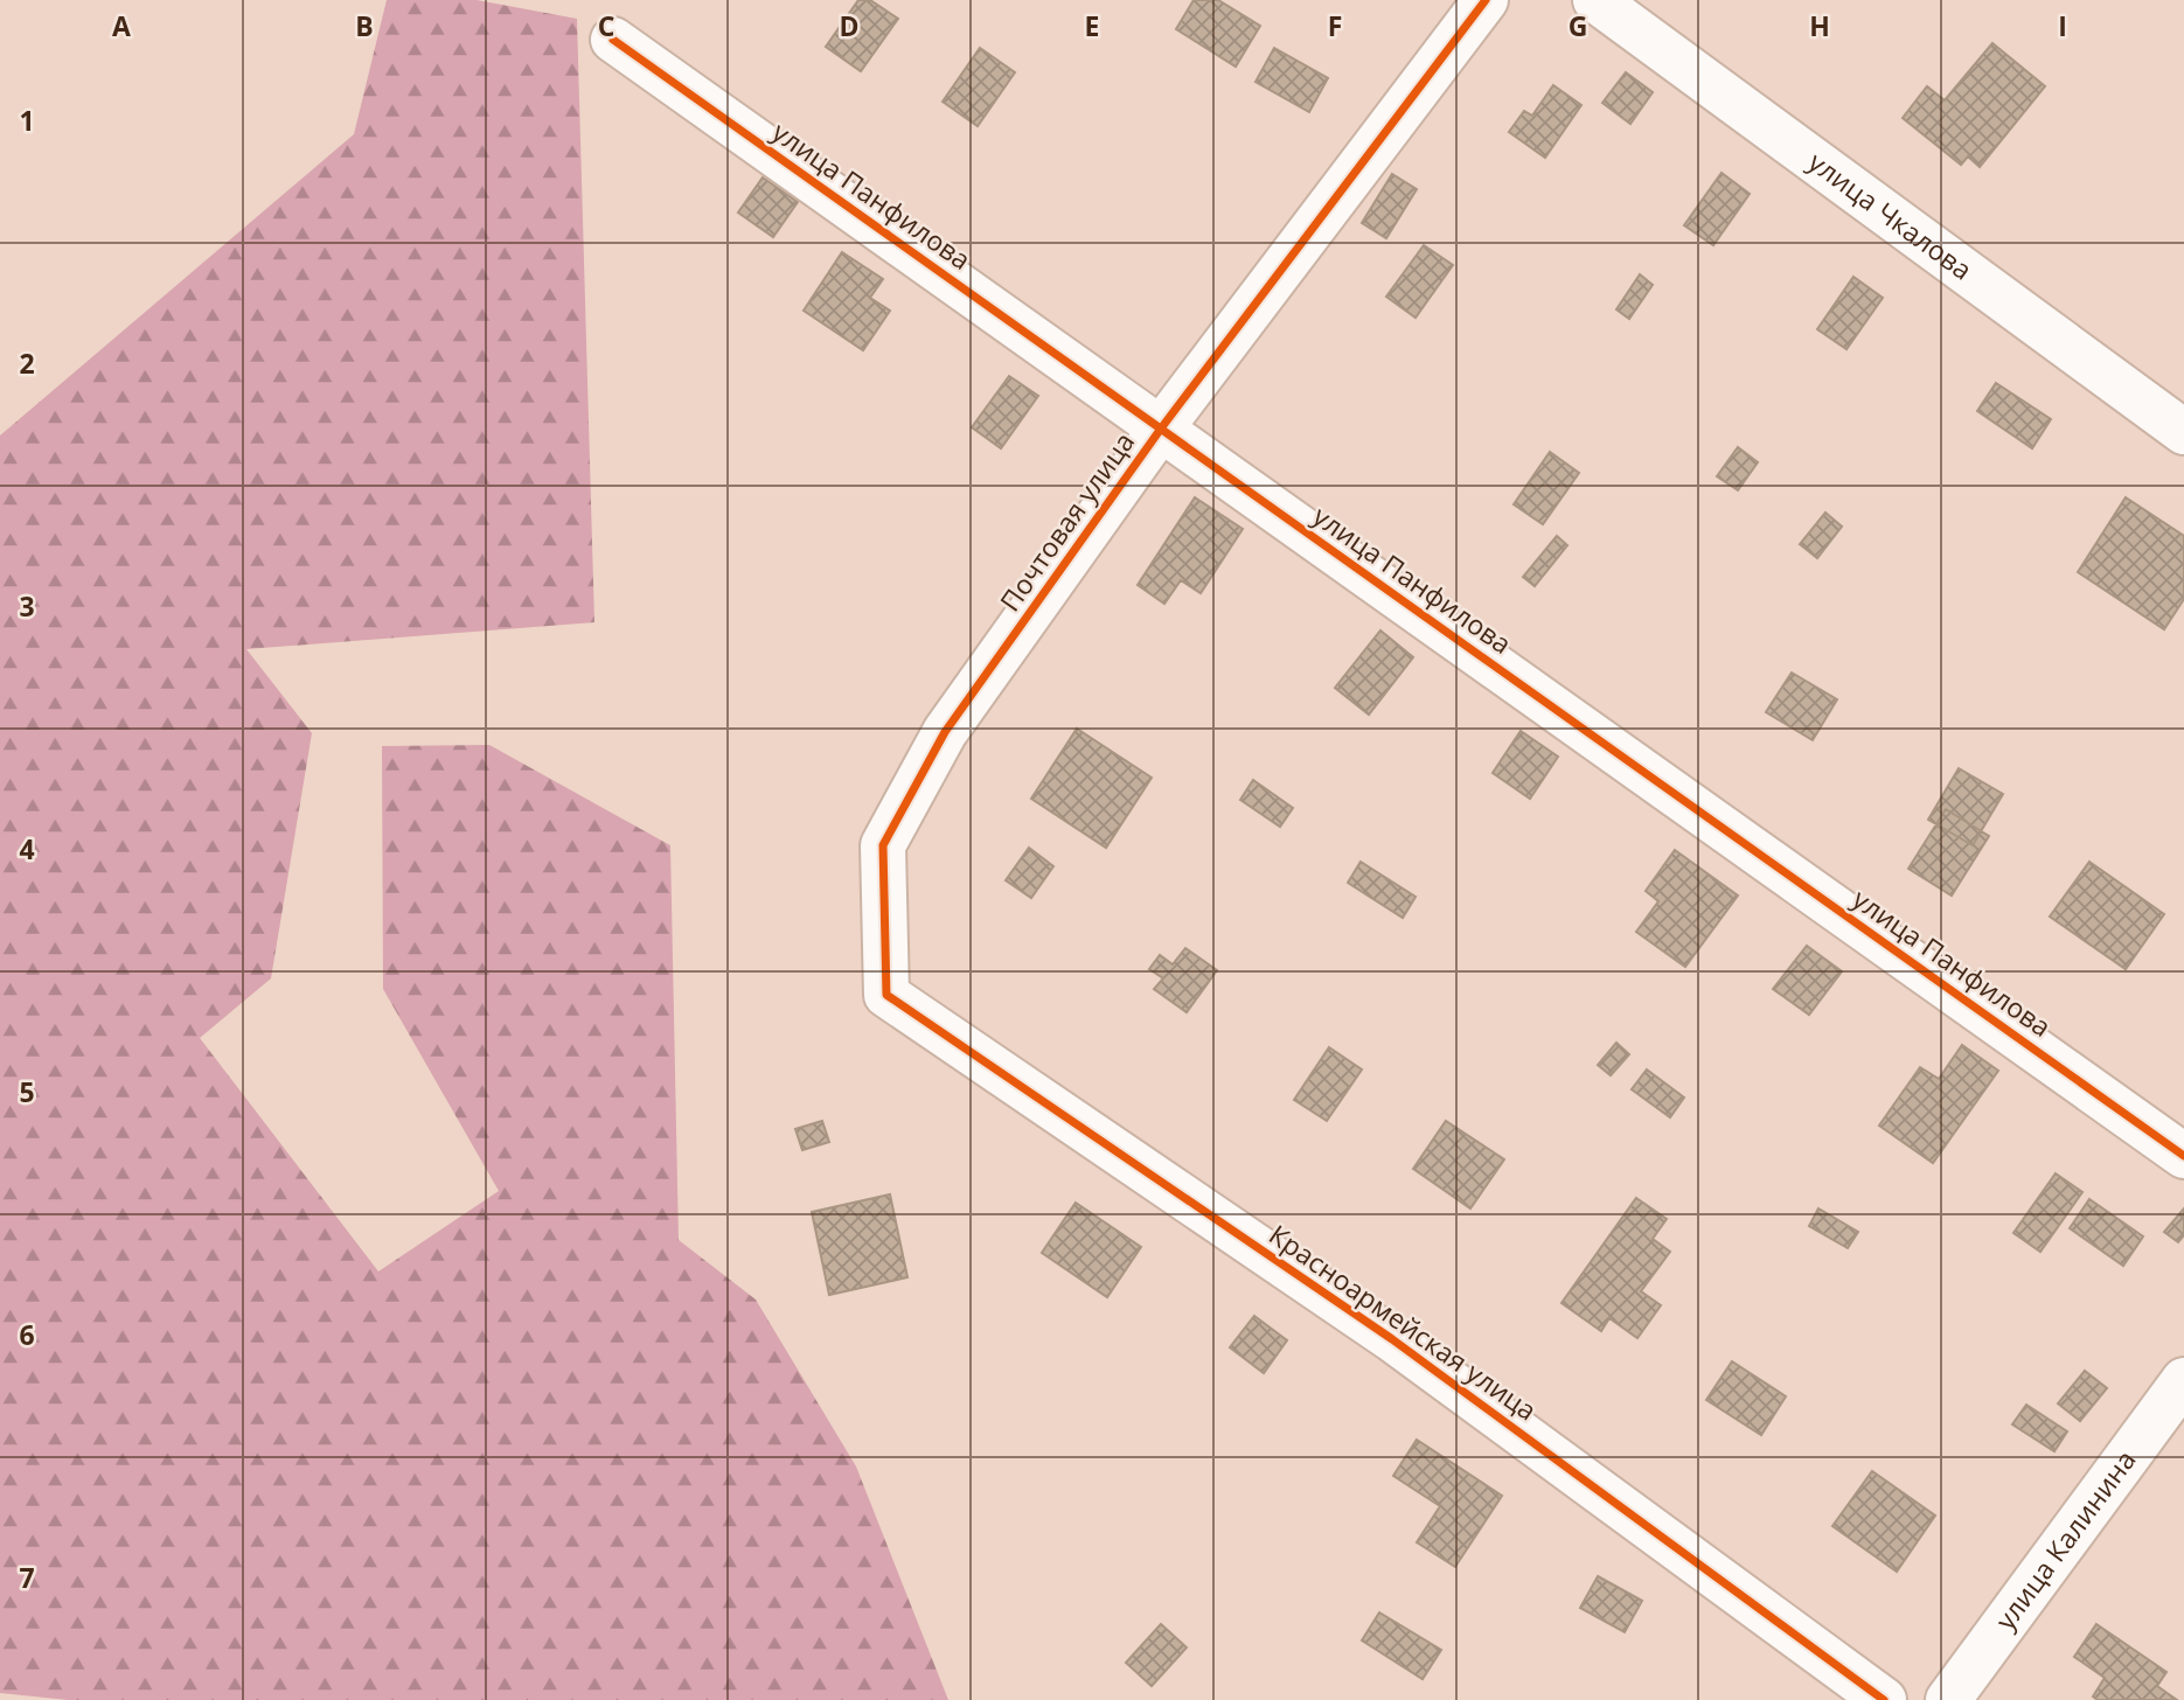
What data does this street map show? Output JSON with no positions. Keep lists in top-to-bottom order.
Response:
{
  "streets": {
    "street": [
      "улица Панфилова",
      "улица Чкалова",
      "Почтовая улица",
      "Красноармейская улица",
      "улица Калинина"
    ]
  },
  "crossings": [
    ["улица Панфилова", "Почтовая улица"],
    ["Почтовая улица", "Красноармейская улица"]
  ],
  "grid": {
    "columns": [
      "A",
      "B",
      "C",
      "D",
      "E",
      "F",
      "G",
      "H",
      "I"
    ],
    "rows": [
      "1",
      "2",
      "3",
      "4",
      "5",
      "6",
      "7"
    ]
  }
}
